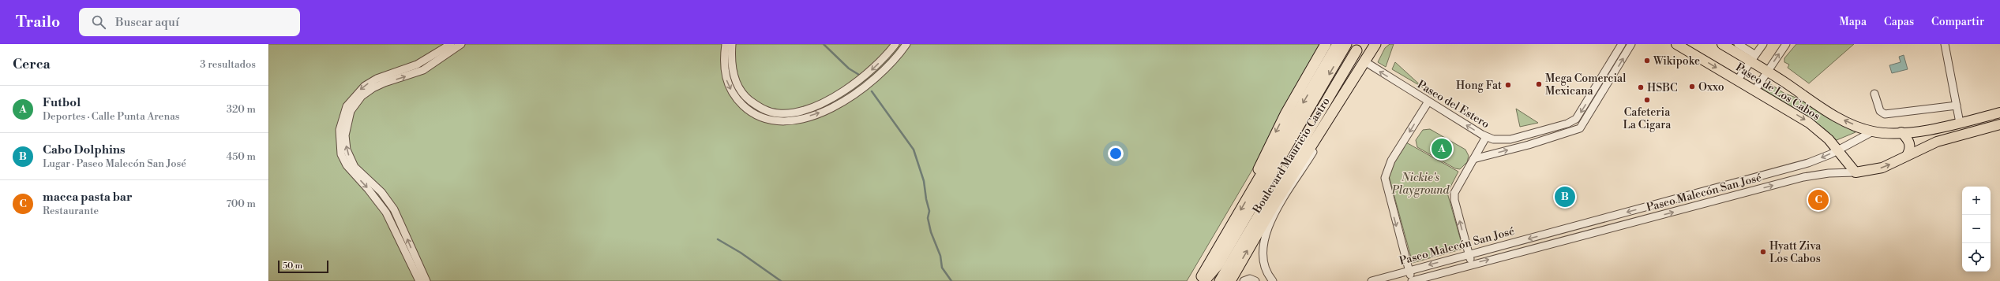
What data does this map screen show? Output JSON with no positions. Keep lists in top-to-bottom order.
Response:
{
  "streets": {
    "highway": ["Boulevard Mauricio Castro"],
    "main road": ["Paseo de Los Cabos", "Paseo Malecón San José"],
    "street": ["Paseo del Estero"]
  },
  "crossings": [
    ["Paseo de Los Cabos", "Paseo Malecón San José"]
  ],
  "one_way": ["Paseo del Estero"],
  "parks": ["Nickie's Playground"],
  "places": [
    "Wikipoke",
    "Mega Comercial Mexicana",
    "Hong Fat",
    "Oxxo",
    "HSBC",
    "Cafeteria La Cigara",
    "Hyatt Ziva Los Cabos"
  ],
  "scale_bar": "50 m",
  "page": {
    "header": "Trailo",
    "search": "Buscar aquí",
    "nav": ["Mapa", "Capas", "Compartir"],
    "heading": ["Cerca", "3 resultados"],
    "list": [
      {
        "mark": "A",
        "name": "Futbol",
        "note": "Deportes · Calle Punta Arenas",
        "value": "320 m"
      },
      {
        "mark": "B",
        "name": "Cabo Dolphins",
        "note": "Lugar · Paseo Malecón San José",
        "value": "450 m"
      },
      {
        "mark": "C",
        "name": "macca pasta bar",
        "note": "Restaurante",
        "value": "700 m"
      }
    ],
    "pins": ["A", "B", "C"],
    "map_buttons": ["+", "−"],
    "scale": "50 m"
  }
}
